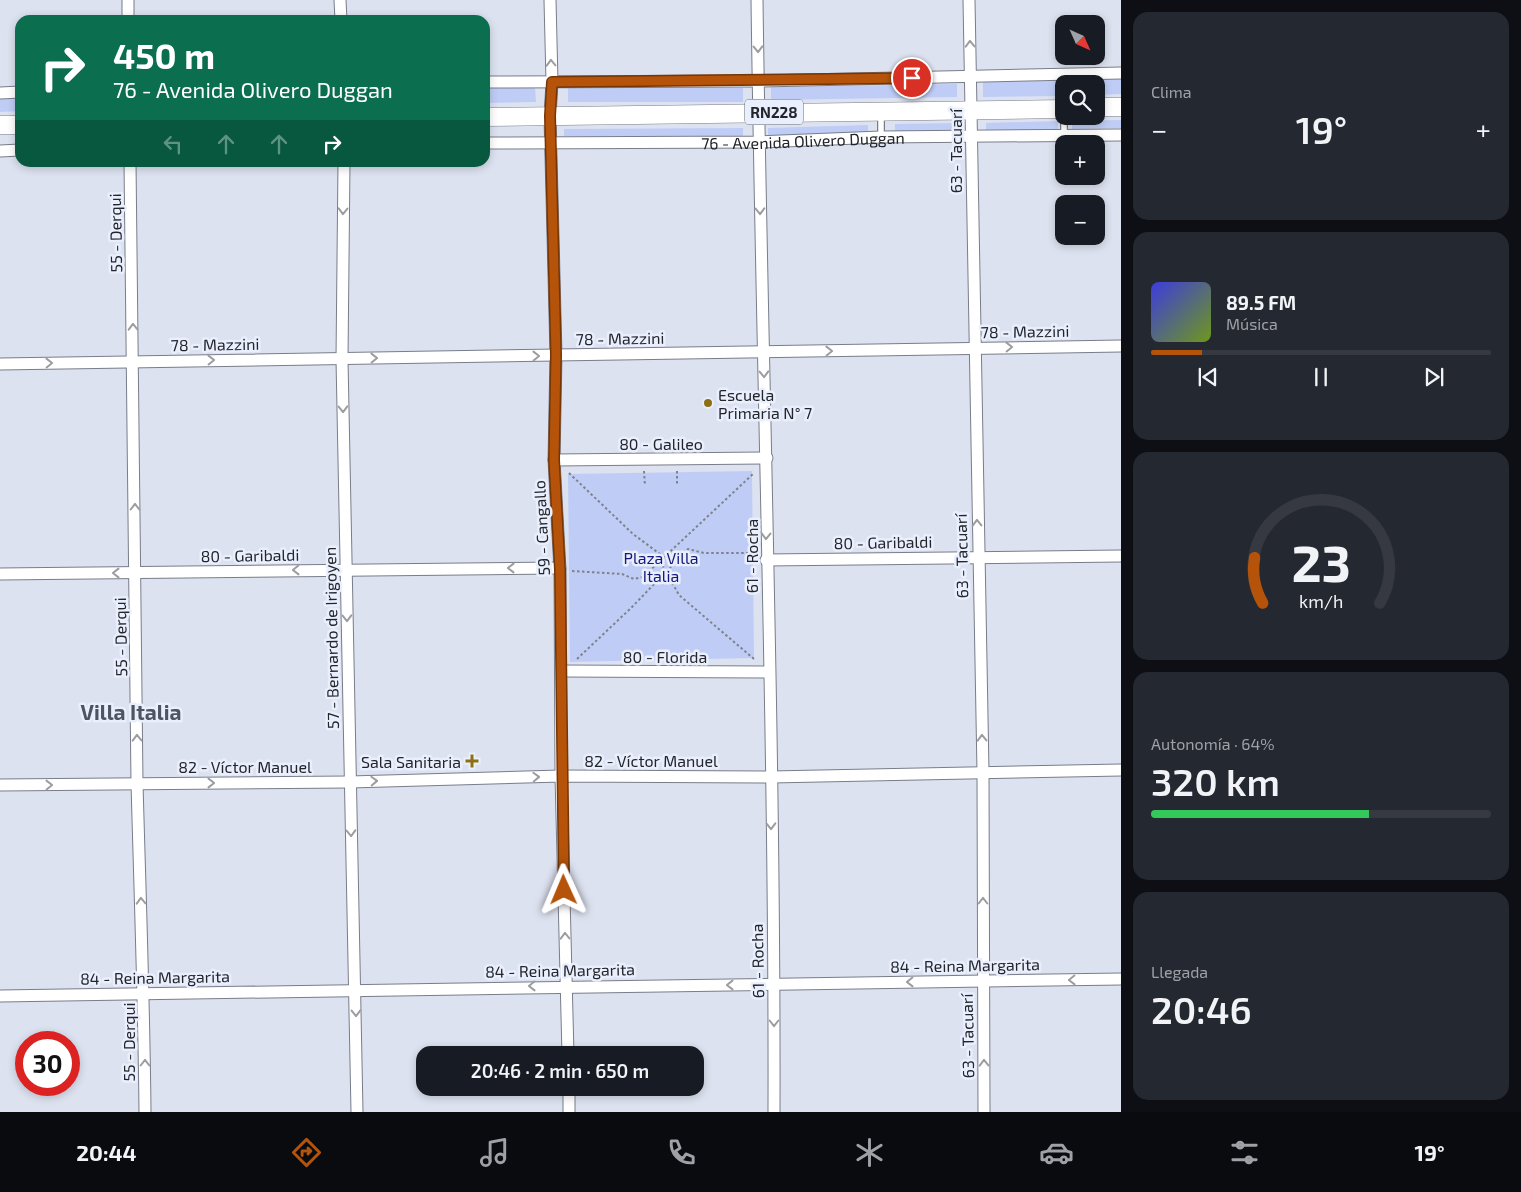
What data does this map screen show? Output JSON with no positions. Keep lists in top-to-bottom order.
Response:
{
  "streets": {
    "highway": ["RN228", "76 - Avenida Olivero Duggan"],
    "street": [
      "63 - Tacuarí",
      "55 - Derqui",
      "78 - Mazzini",
      "80 - Galileo",
      "59 - Cangallo",
      "80 - Garibaldi",
      "61 - Rocha",
      "57 - Bernardo de Irigoyen",
      "80 - Florida",
      "82 - Víctor Manuel",
      "84 - Reina Margarita"
    ]
  },
  "crossings": [
    ["76 - Avenida Olivero Duggan", "63 - Tacuarí"],
    ["76 - Avenida Olivero Duggan", "59 - Cangallo"],
    ["76 - Avenida Olivero Duggan", "61 - Rocha"],
    ["63 - Tacuarí", "78 - Mazzini"],
    ["63 - Tacuarí", "80 - Garibaldi"],
    ["63 - Tacuarí", "82 - Víctor Manuel"],
    ["63 - Tacuarí", "84 - Reina Margarita"],
    ["55 - Derqui", "78 - Mazzini"],
    ["55 - Derqui", "80 - Garibaldi"],
    ["55 - Derqui", "82 - Víctor Manuel"],
    ["55 - Derqui", "84 - Reina Margarita"],
    ["78 - Mazzini", "59 - Cangallo"],
    ["78 - Mazzini", "61 - Rocha"],
    ["78 - Mazzini", "57 - Bernardo de Irigoyen"],
    ["80 - Galileo", "59 - Cangallo"],
    ["80 - Galileo", "61 - Rocha"],
    ["59 - Cangallo", "80 - Garibaldi"],
    ["59 - Cangallo", "80 - Florida"],
    ["59 - Cangallo", "82 - Víctor Manuel"],
    ["59 - Cangallo", "84 - Reina Margarita"],
    ["80 - Garibaldi", "61 - Rocha"],
    ["80 - Garibaldi", "57 - Bernardo de Irigoyen"],
    ["61 - Rocha", "80 - Florida"],
    ["61 - Rocha", "82 - Víctor Manuel"],
    ["61 - Rocha", "84 - Reina Margarita"],
    ["57 - Bernardo de Irigoyen", "82 - Víctor Manuel"],
    ["57 - Bernardo de Irigoyen", "84 - Reina Margarita"]
  ],
  "one_way": [
    "63 - Tacuarí",
    "55 - Derqui",
    "78 - Mazzini",
    "80 - Garibaldi",
    "61 - Rocha",
    "57 - Bernardo de Irigoyen",
    "82 - Víctor Manuel",
    "84 - Reina Margarita"
  ],
  "districts": ["Villa Italia"],
  "parks": ["Plaza Villa Italia"],
  "places": {
    "other": ["Escuela Primaria N° 7"],
    "health": ["Sala Sanitaria"]
  },
  "north": "bottom right",
  "page": {
    "tile": [
      "Clima",
      ["Autonomía · 64%", "320 km"],
      ["Llegada", "20:46"]
    ],
    "map_buttons": ["+", "−"],
    "turn": ["450 m", "76 - Avenida Olivero Duggan"],
    "heat": ["−", "19°", "+"],
    "song": ["89.5 FM", "Música"],
    "limit": "30",
    "trip": "20:46 · 2 min · 650 m",
    "tabs": ["20:44", "19°"],
    "gauge": ["23", "km/h"]
  }
}
